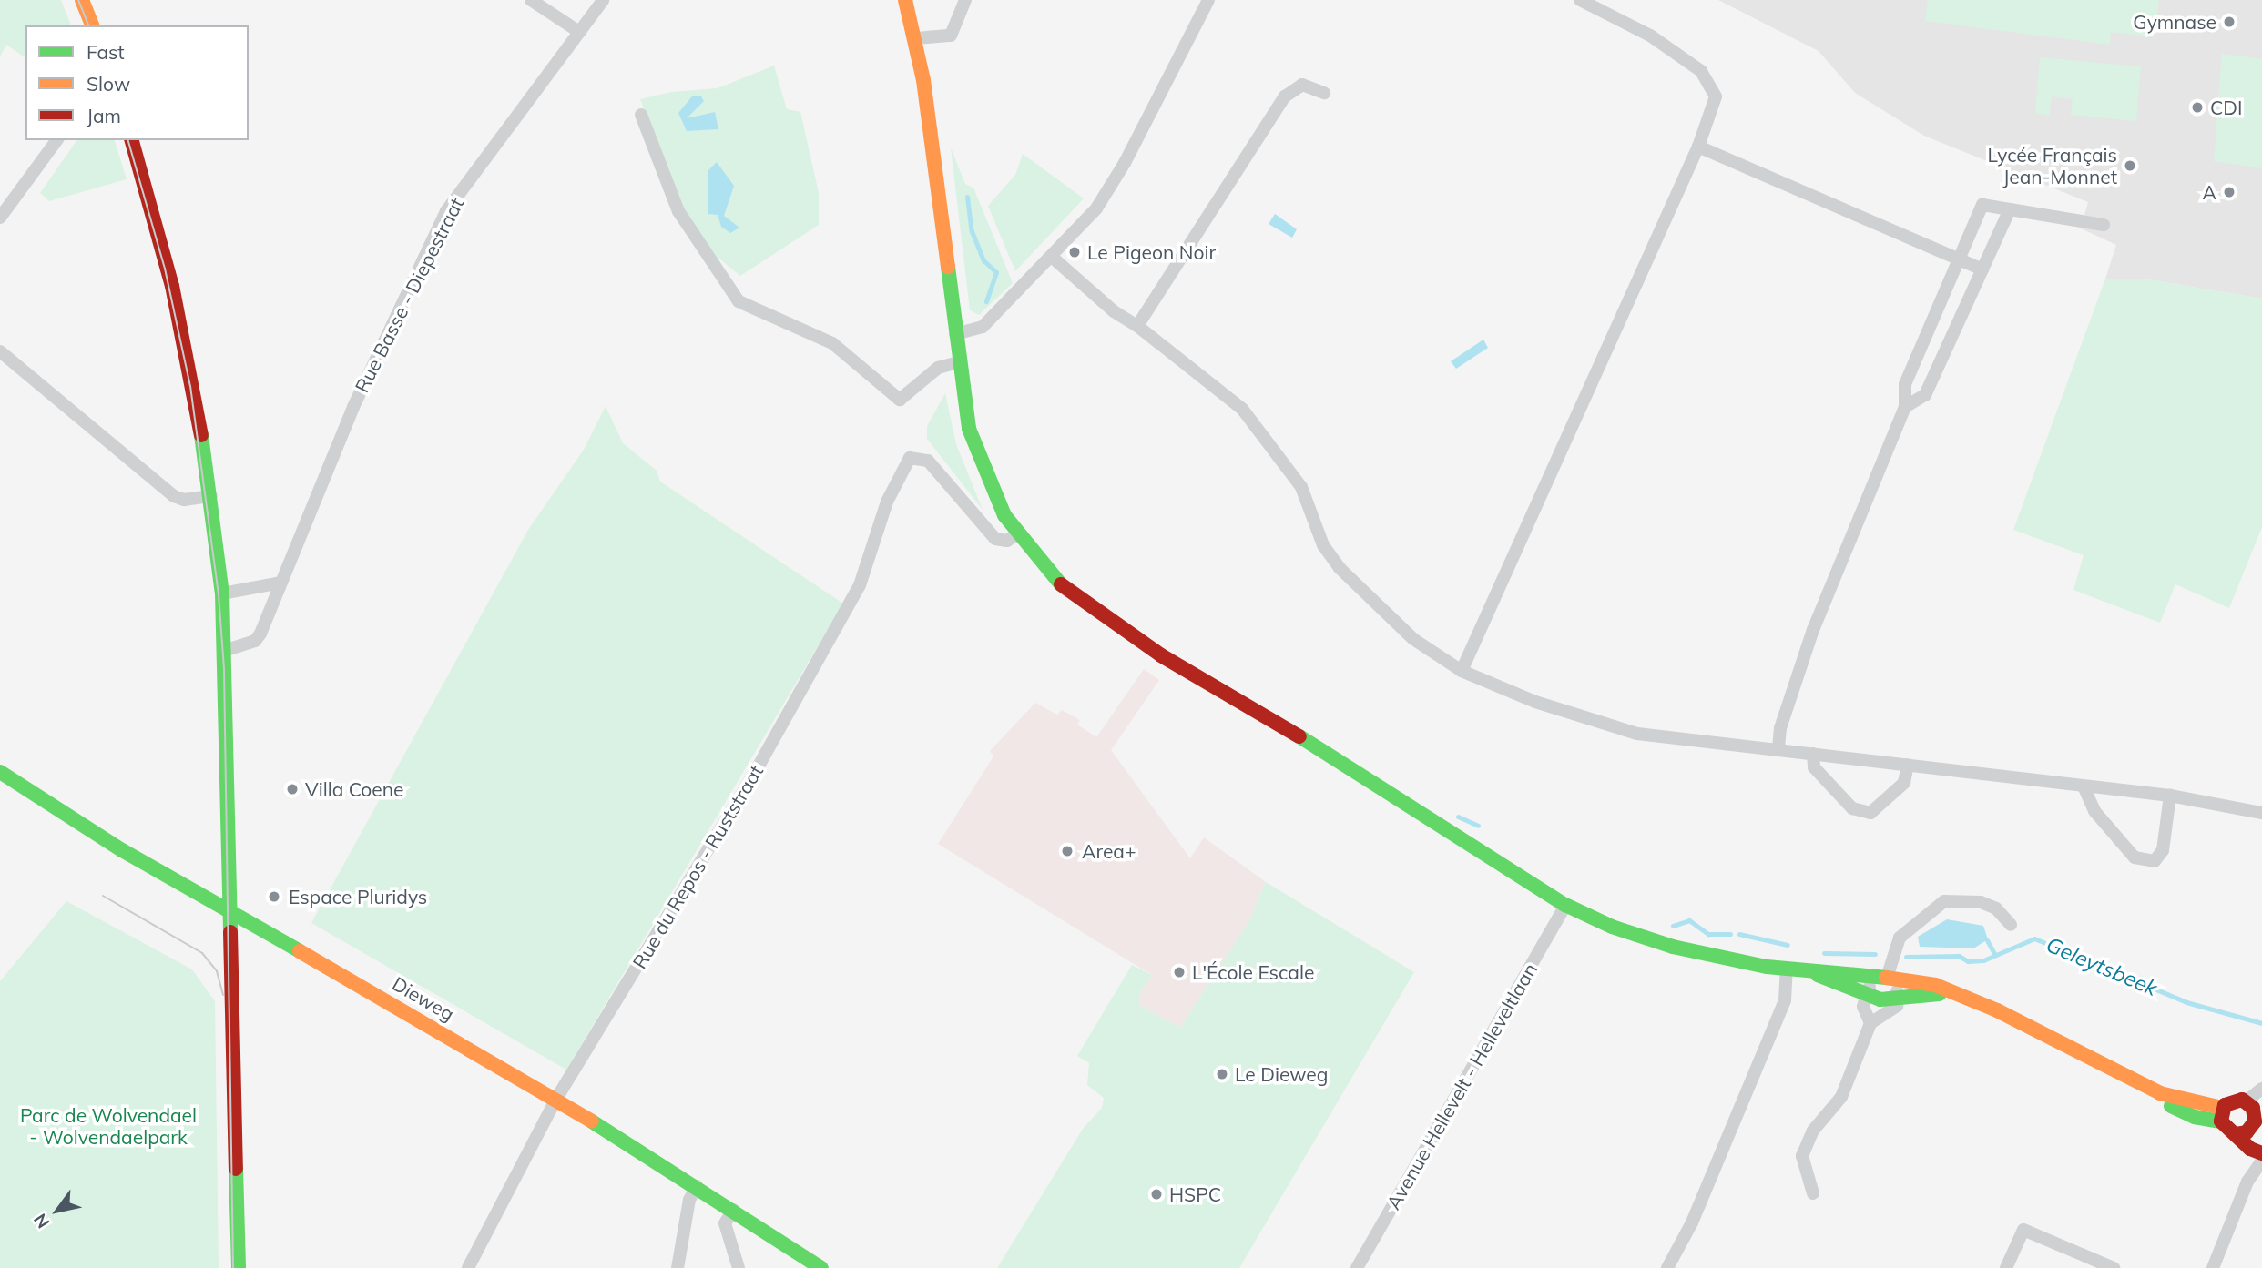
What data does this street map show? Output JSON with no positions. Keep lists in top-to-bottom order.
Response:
{
  "streets": {
    "main road": ["Dieweg"],
    "street": ["Rue Basse - Diepestraat", "Rue du Repos - Ruststraat", "Avenue Hellevelt - Helleveltlaan"]
  },
  "crossings": [
    ["Rue du Repos - Ruststraat", "Dieweg"]
  ],
  "water": ["Geleytsbeek"],
  "parks": ["Parc de Wolvendael - Wolvendaelpark"],
  "places": [
    "Gymnase",
    "CDI",
    "Lycée Français Jean-Monnet",
    "A",
    "Le Pigeon Noir",
    "Villa Coene",
    "Area+",
    "Espace Pluridys",
    "L'École Escale",
    "Le Dieweg",
    "HSPC"
  ],
  "legend": ["Fast", "Slow", "Jam"],
  "north": "bottom left"
}
